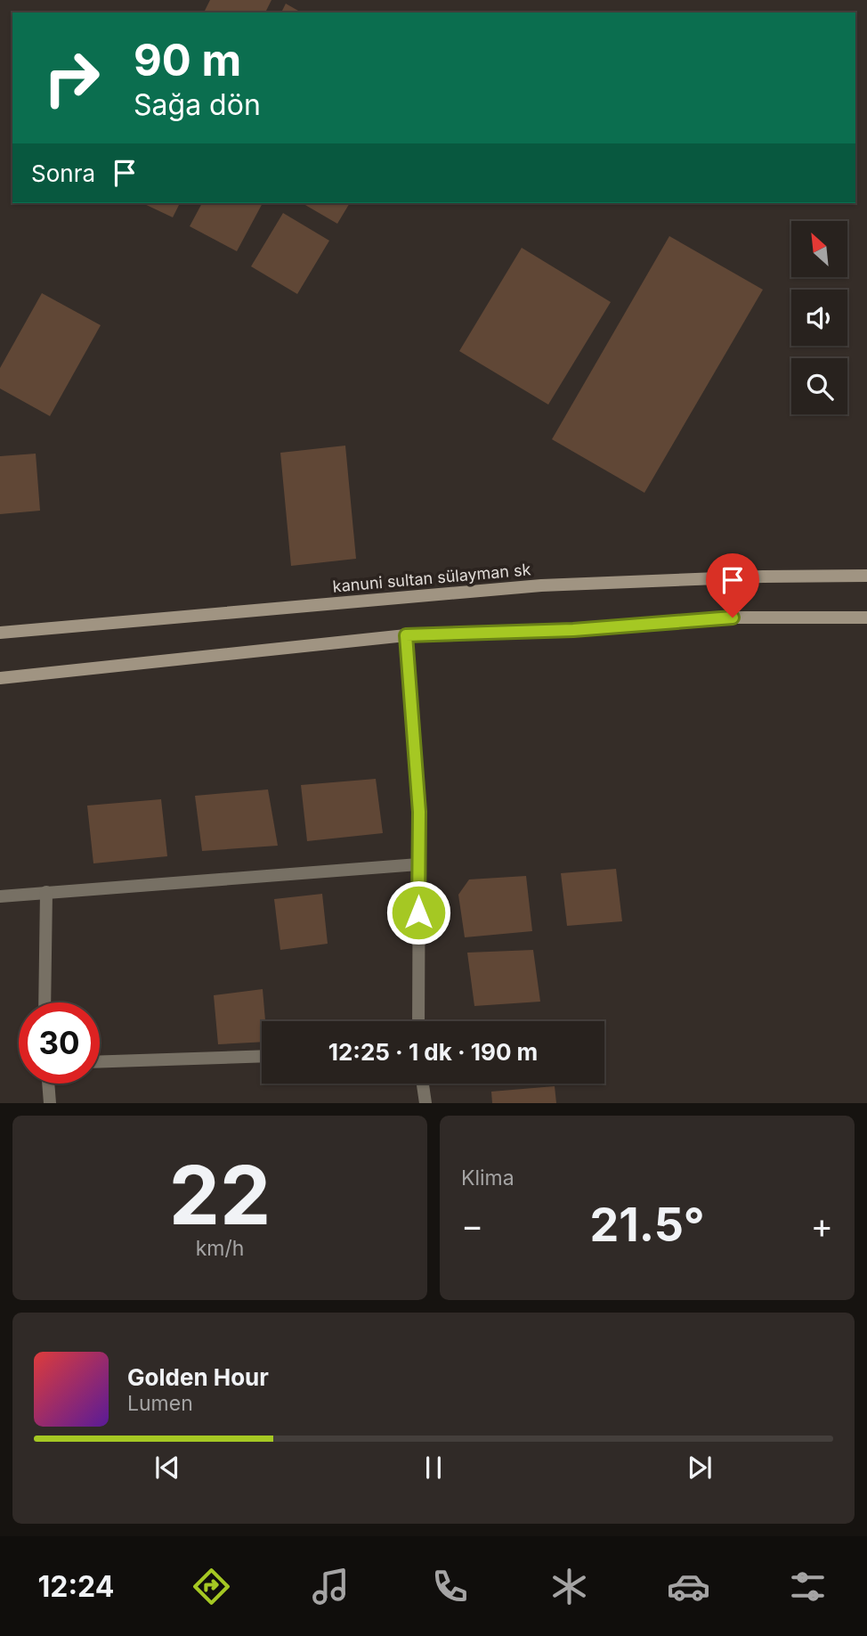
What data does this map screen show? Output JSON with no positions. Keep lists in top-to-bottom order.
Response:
{
  "streets": {
    "main road": ["kanuni sultan sülayman sk"]
  },
  "north": "top left",
  "page": {
    "turn": ["90 m", "Sağa dön"],
    "then": "Sonra",
    "limit": "30",
    "trip": "12:25 · 1 dk · 190 m",
    "tile": [
      ["22", "km/h"],
      "Klima"
    ],
    "heat": ["−", "21.5°", "+"],
    "song": ["Golden Hour", "Lumen"],
    "tabs": "12:24"
  }
}
